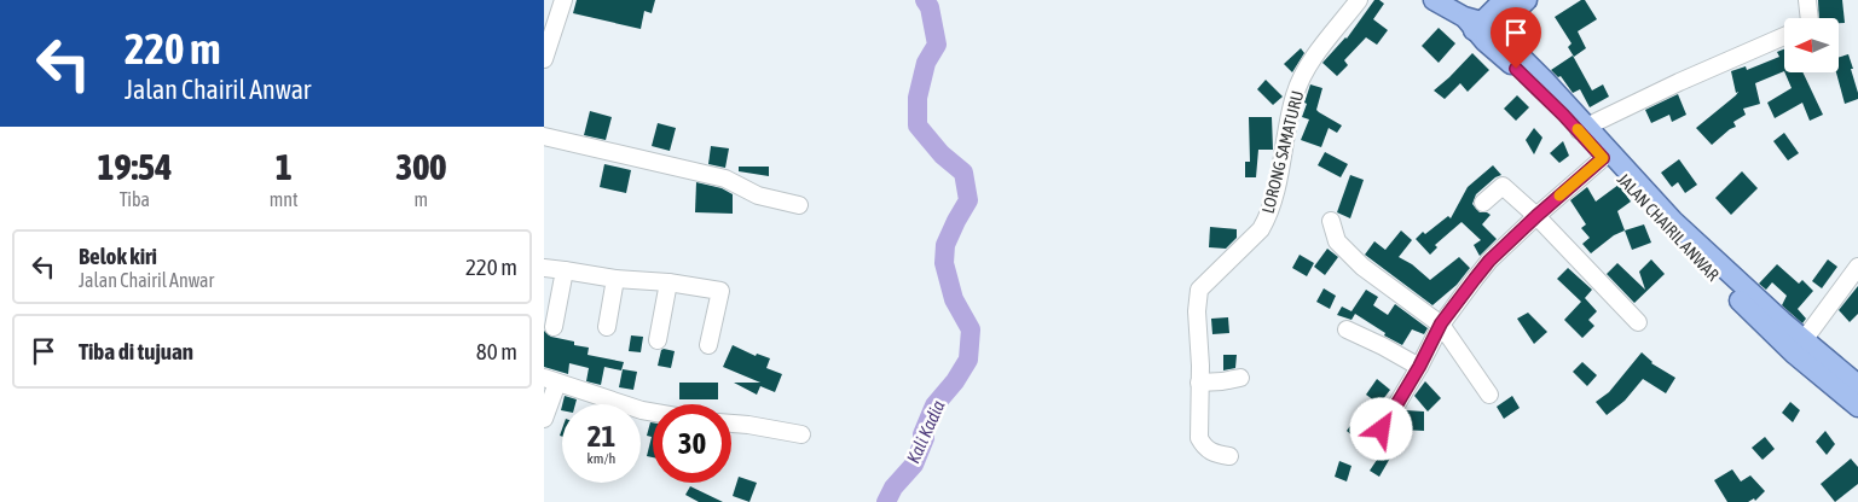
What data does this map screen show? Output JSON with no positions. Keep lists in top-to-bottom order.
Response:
{
  "streets": {
    "main road": ["JALAN CHAIRIL ANWAR"],
    "street": ["LORONG SAMATURU"]
  },
  "water": ["Kali Kadia"],
  "north": "left",
  "page": {
    "turn": ["220 m", "Jalan Chairil Anwar"],
    "eta": [
      "19:54",
      "Tiba",
      "1",
      "mnt",
      "300",
      "m"
    ],
    "list": [
      {
        "name": "Belok kiri",
        "note": "Jalan Chairil Anwar",
        "value": "220 m"
      },
      {
        "name": "Tiba di tujuan",
        "value": "80 m"
      }
    ],
    "speed": "21 km/h",
    "limit": "30"
  }
}
